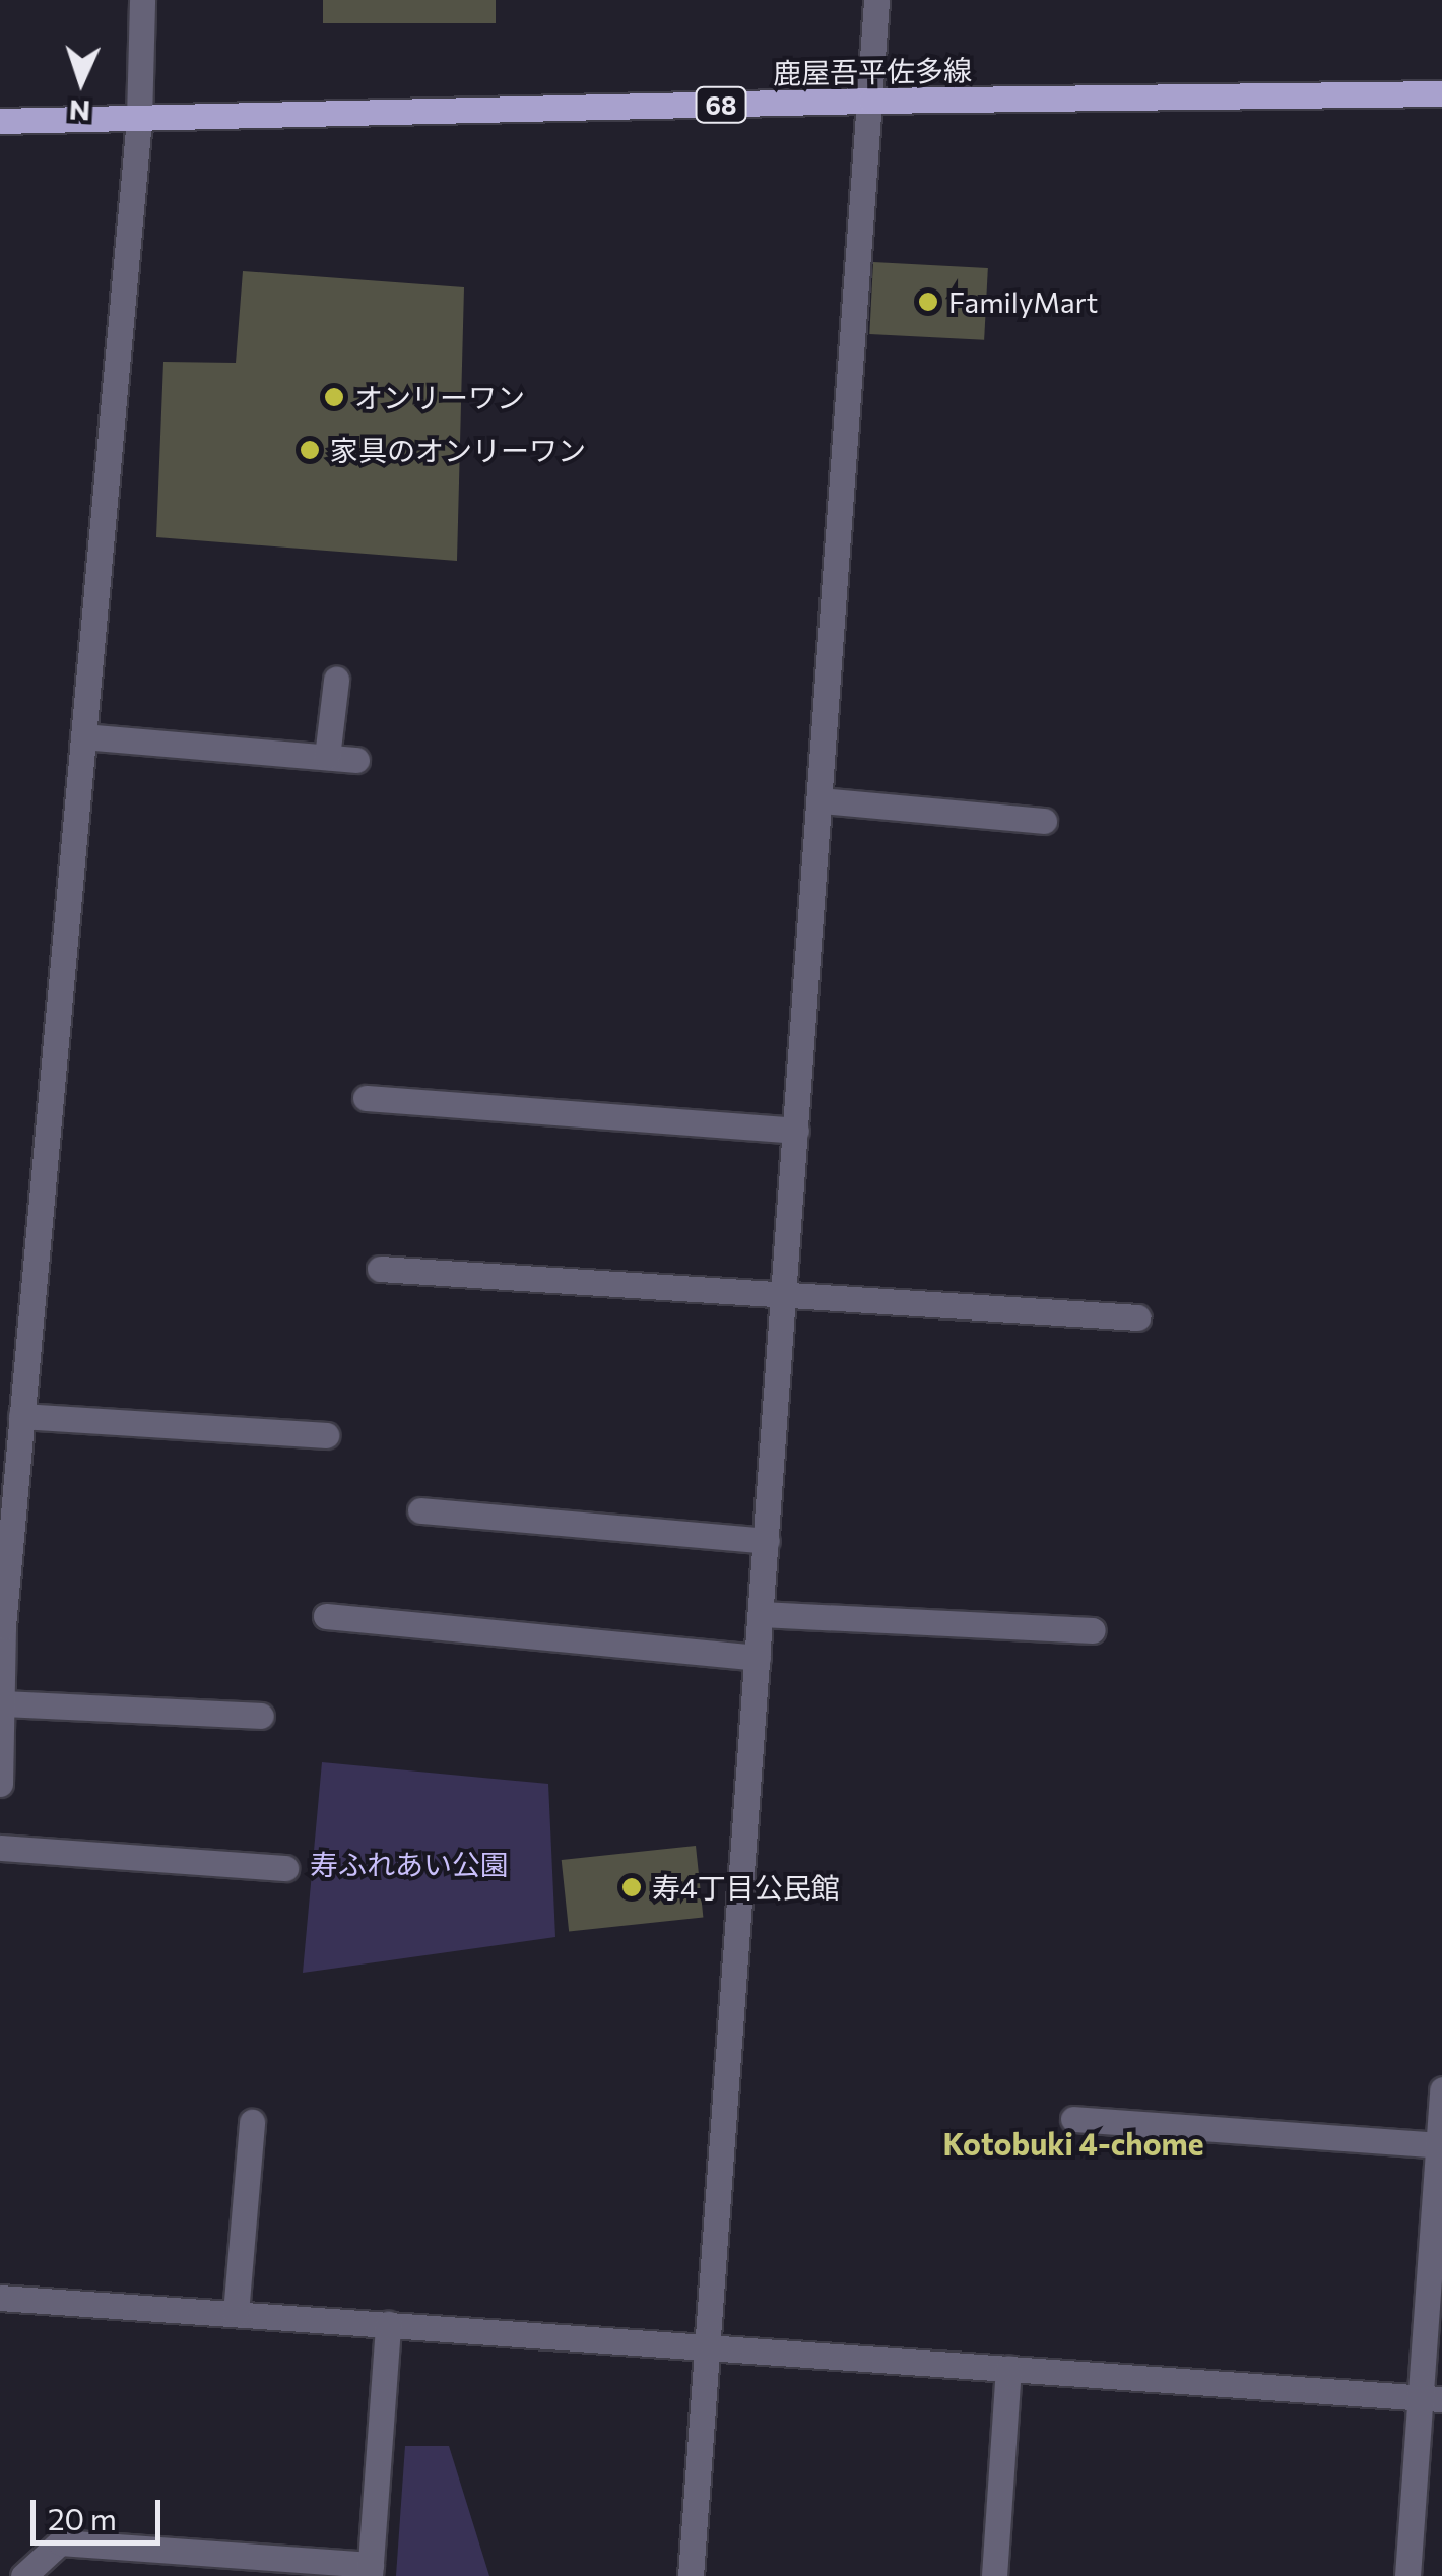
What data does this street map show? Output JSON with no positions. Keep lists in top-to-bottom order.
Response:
{
  "streets": {
    "main road": ["鹿屋吾平佐多線", "68"]
  },
  "districts": ["Kotobuki 4-chome"],
  "parks": ["寿ふれあい公園"],
  "places": [
    "FamilyMart",
    "オンリーワン",
    "家具のオンリーワン",
    "寿4丁目公民館"
  ],
  "scale_bar": "20 m",
  "north": "bottom"
}
